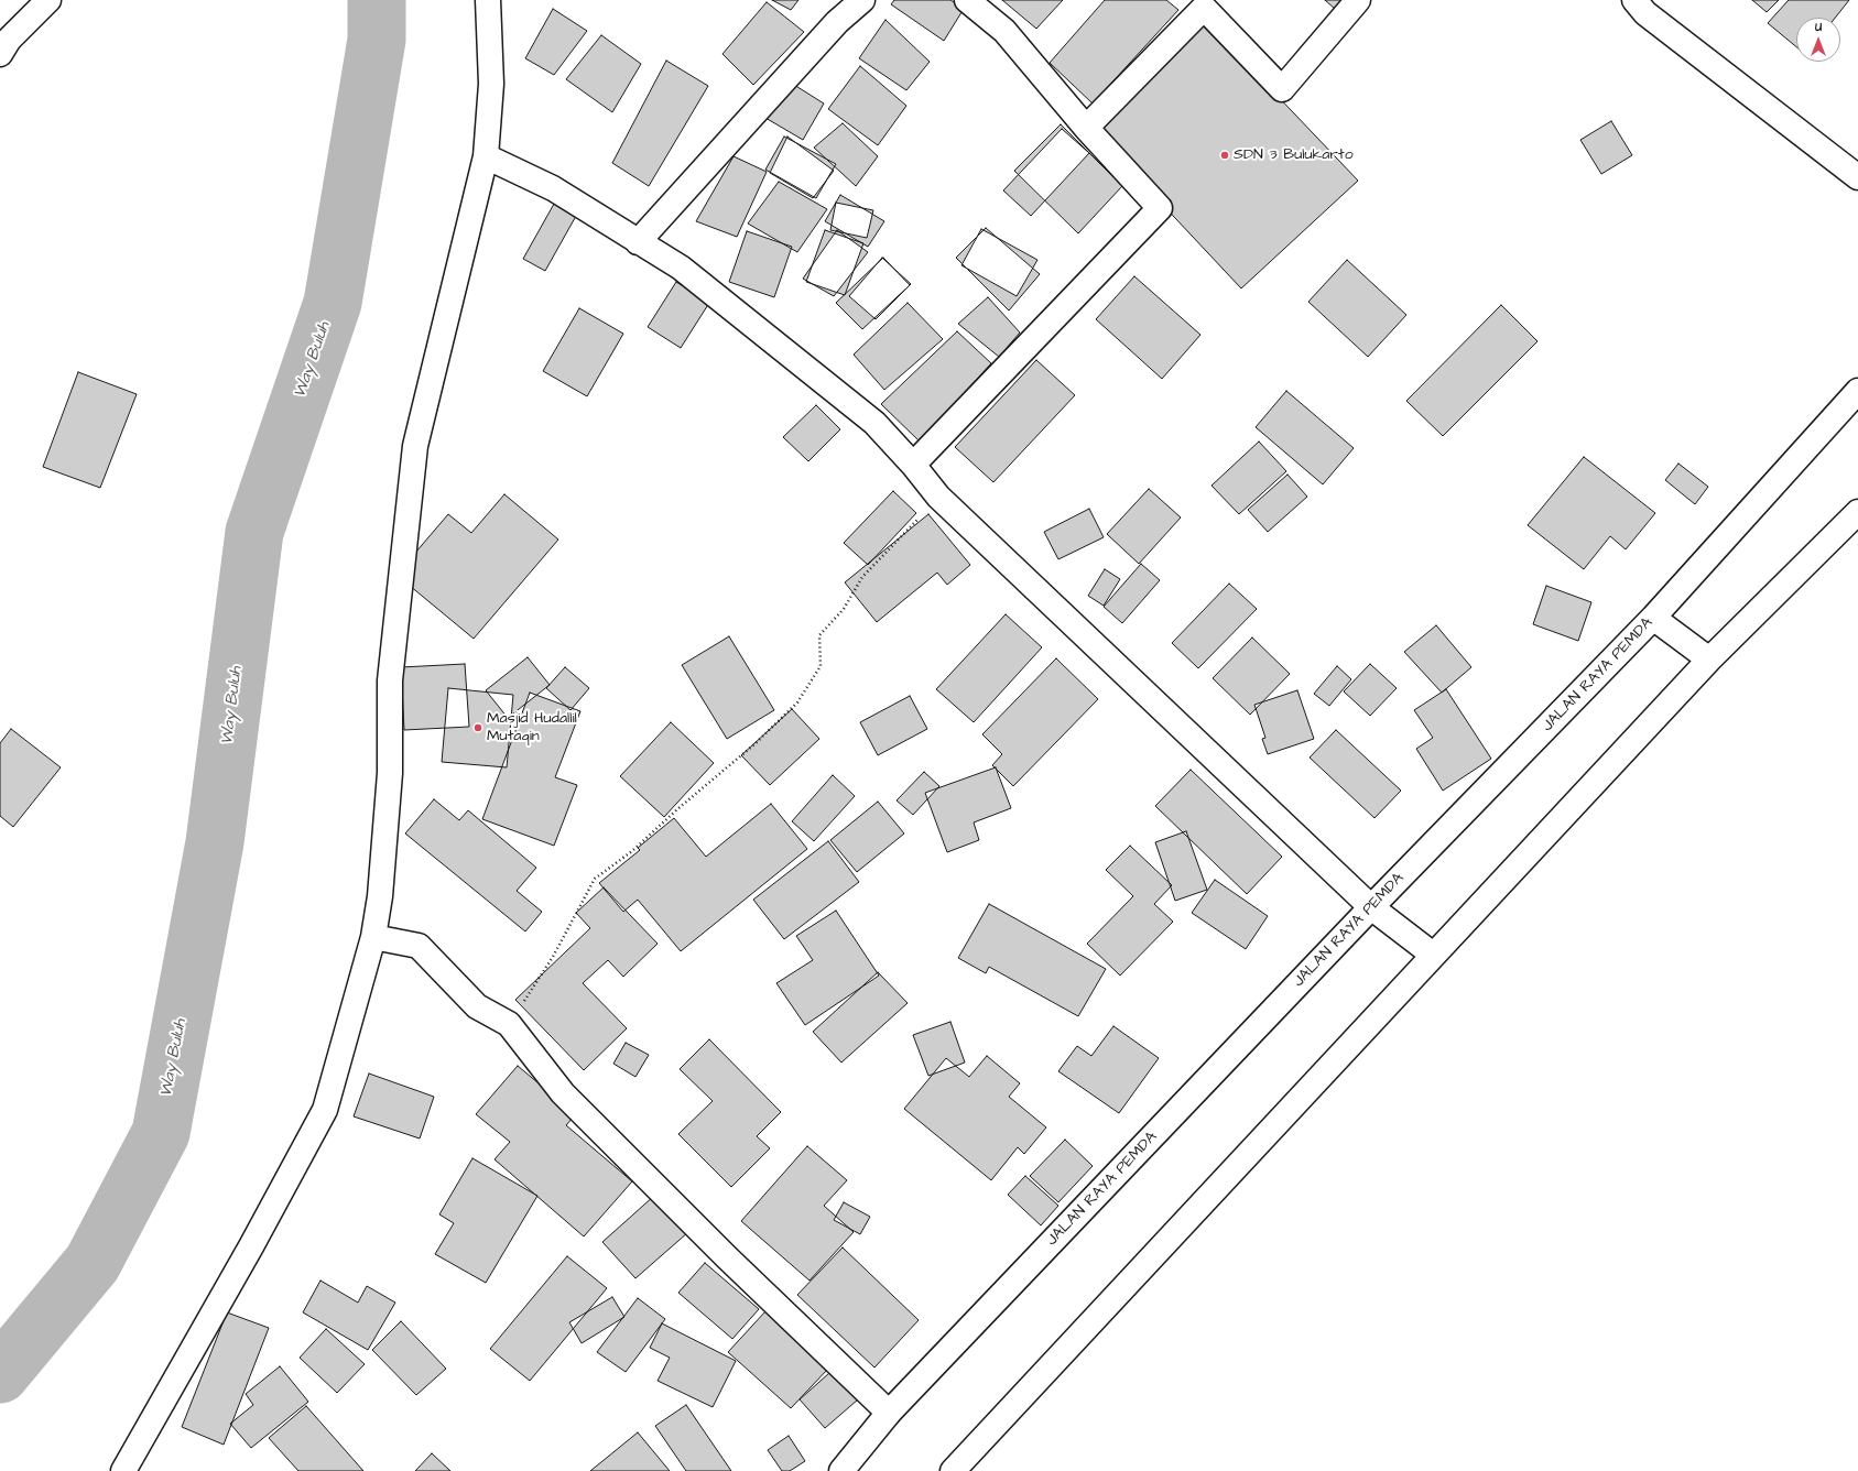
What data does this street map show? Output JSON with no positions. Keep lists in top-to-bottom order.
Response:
{
  "streets": {
    "street": ["JALAN RAYA PEMDA"]
  },
  "water": ["Way Buluh"],
  "places": ["SDN 3 Bulukarto", "Masjid Hudallil Mutaqin"],
  "north": "top"
}
